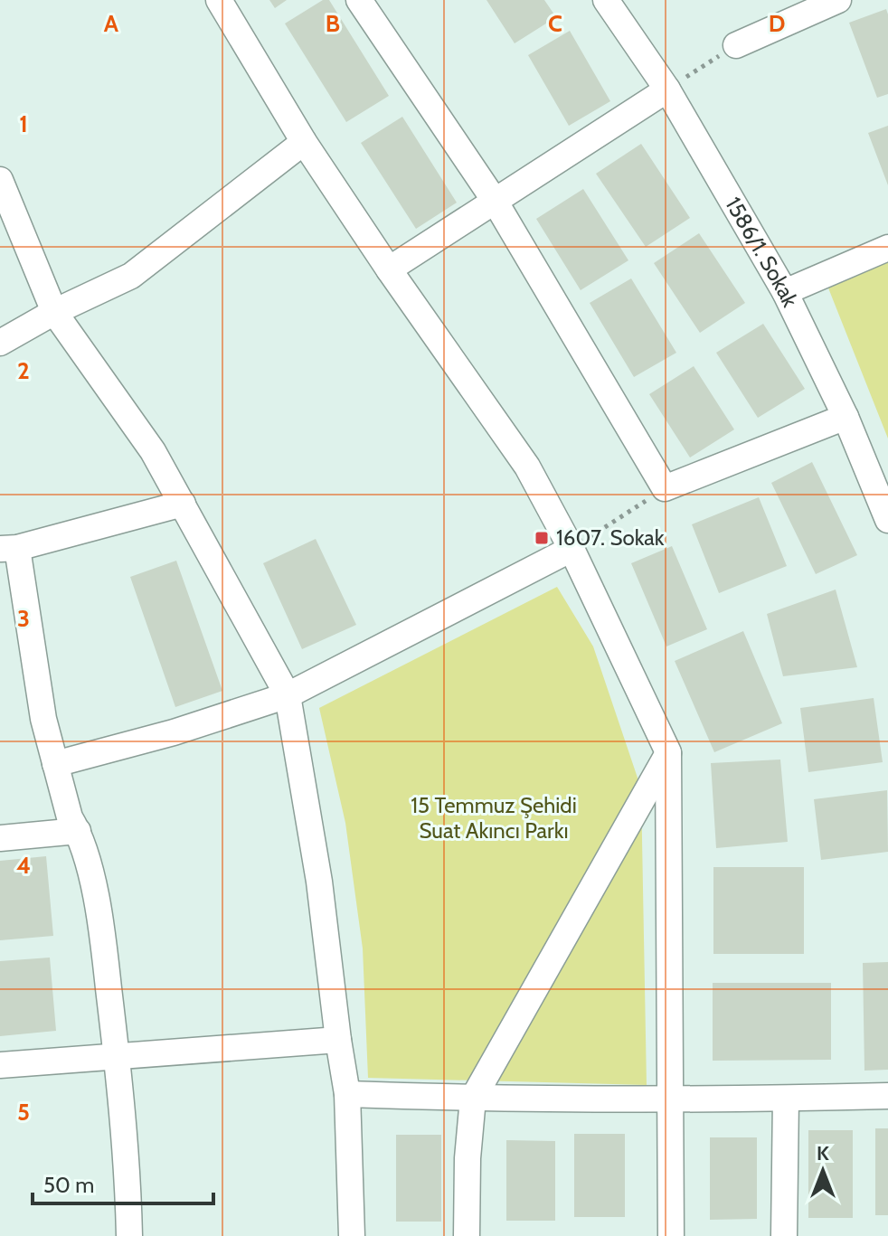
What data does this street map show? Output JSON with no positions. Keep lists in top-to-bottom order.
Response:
{
  "streets": {
    "street": ["1586/1. Sokak"]
  },
  "parks": ["15 Temmuz Şehidi Suat Akıncı Parkı"],
  "places": {
    "transit": ["1607. Sokak"]
  },
  "scale_bar": "50 m",
  "north": "top",
  "grid": {
    "columns": [
      "A",
      "B",
      "C",
      "D"
    ],
    "rows": [
      "1",
      "2",
      "3",
      "4",
      "5"
    ]
  }
}
